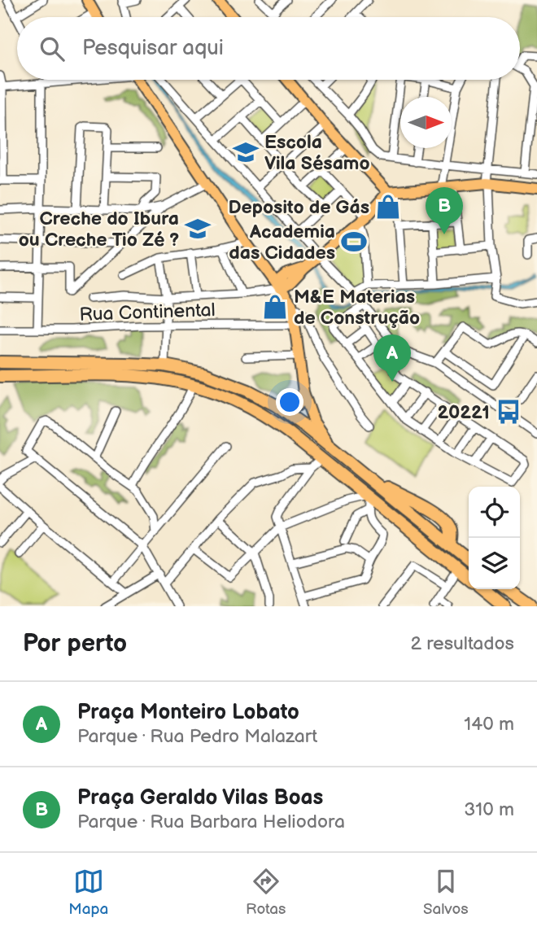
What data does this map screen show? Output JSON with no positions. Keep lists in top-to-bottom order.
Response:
{
  "streets": {
    "street": ["Rua Continental"]
  },
  "places": {
    "school or university": ["Escola Vila Sésamo", "Creche do Ibura ou Creche Tio Zé ?"],
    "shop": ["Deposito de Gás", "M&E Materias de Construção"],
    "sports": ["Academia das Cidades"],
    "bus stop": ["20221"]
  },
  "north": "right",
  "page": {
    "search": "Pesquisar aqui",
    "pins": ["B", "A"],
    "heading": ["Por perto", "2 resultados"],
    "list": [
      {
        "mark": "A",
        "name": "Praça Monteiro Lobato",
        "note": "Parque · Rua Pedro Malazart",
        "value": "140 m"
      },
      {
        "mark": "B",
        "name": "Praça Geraldo Vilas Boas",
        "note": "Parque · Rua Barbara Heliodora",
        "value": "310 m"
      }
    ],
    "nav": ["Mapa", "Rotas", "Salvos"]
  }
}
